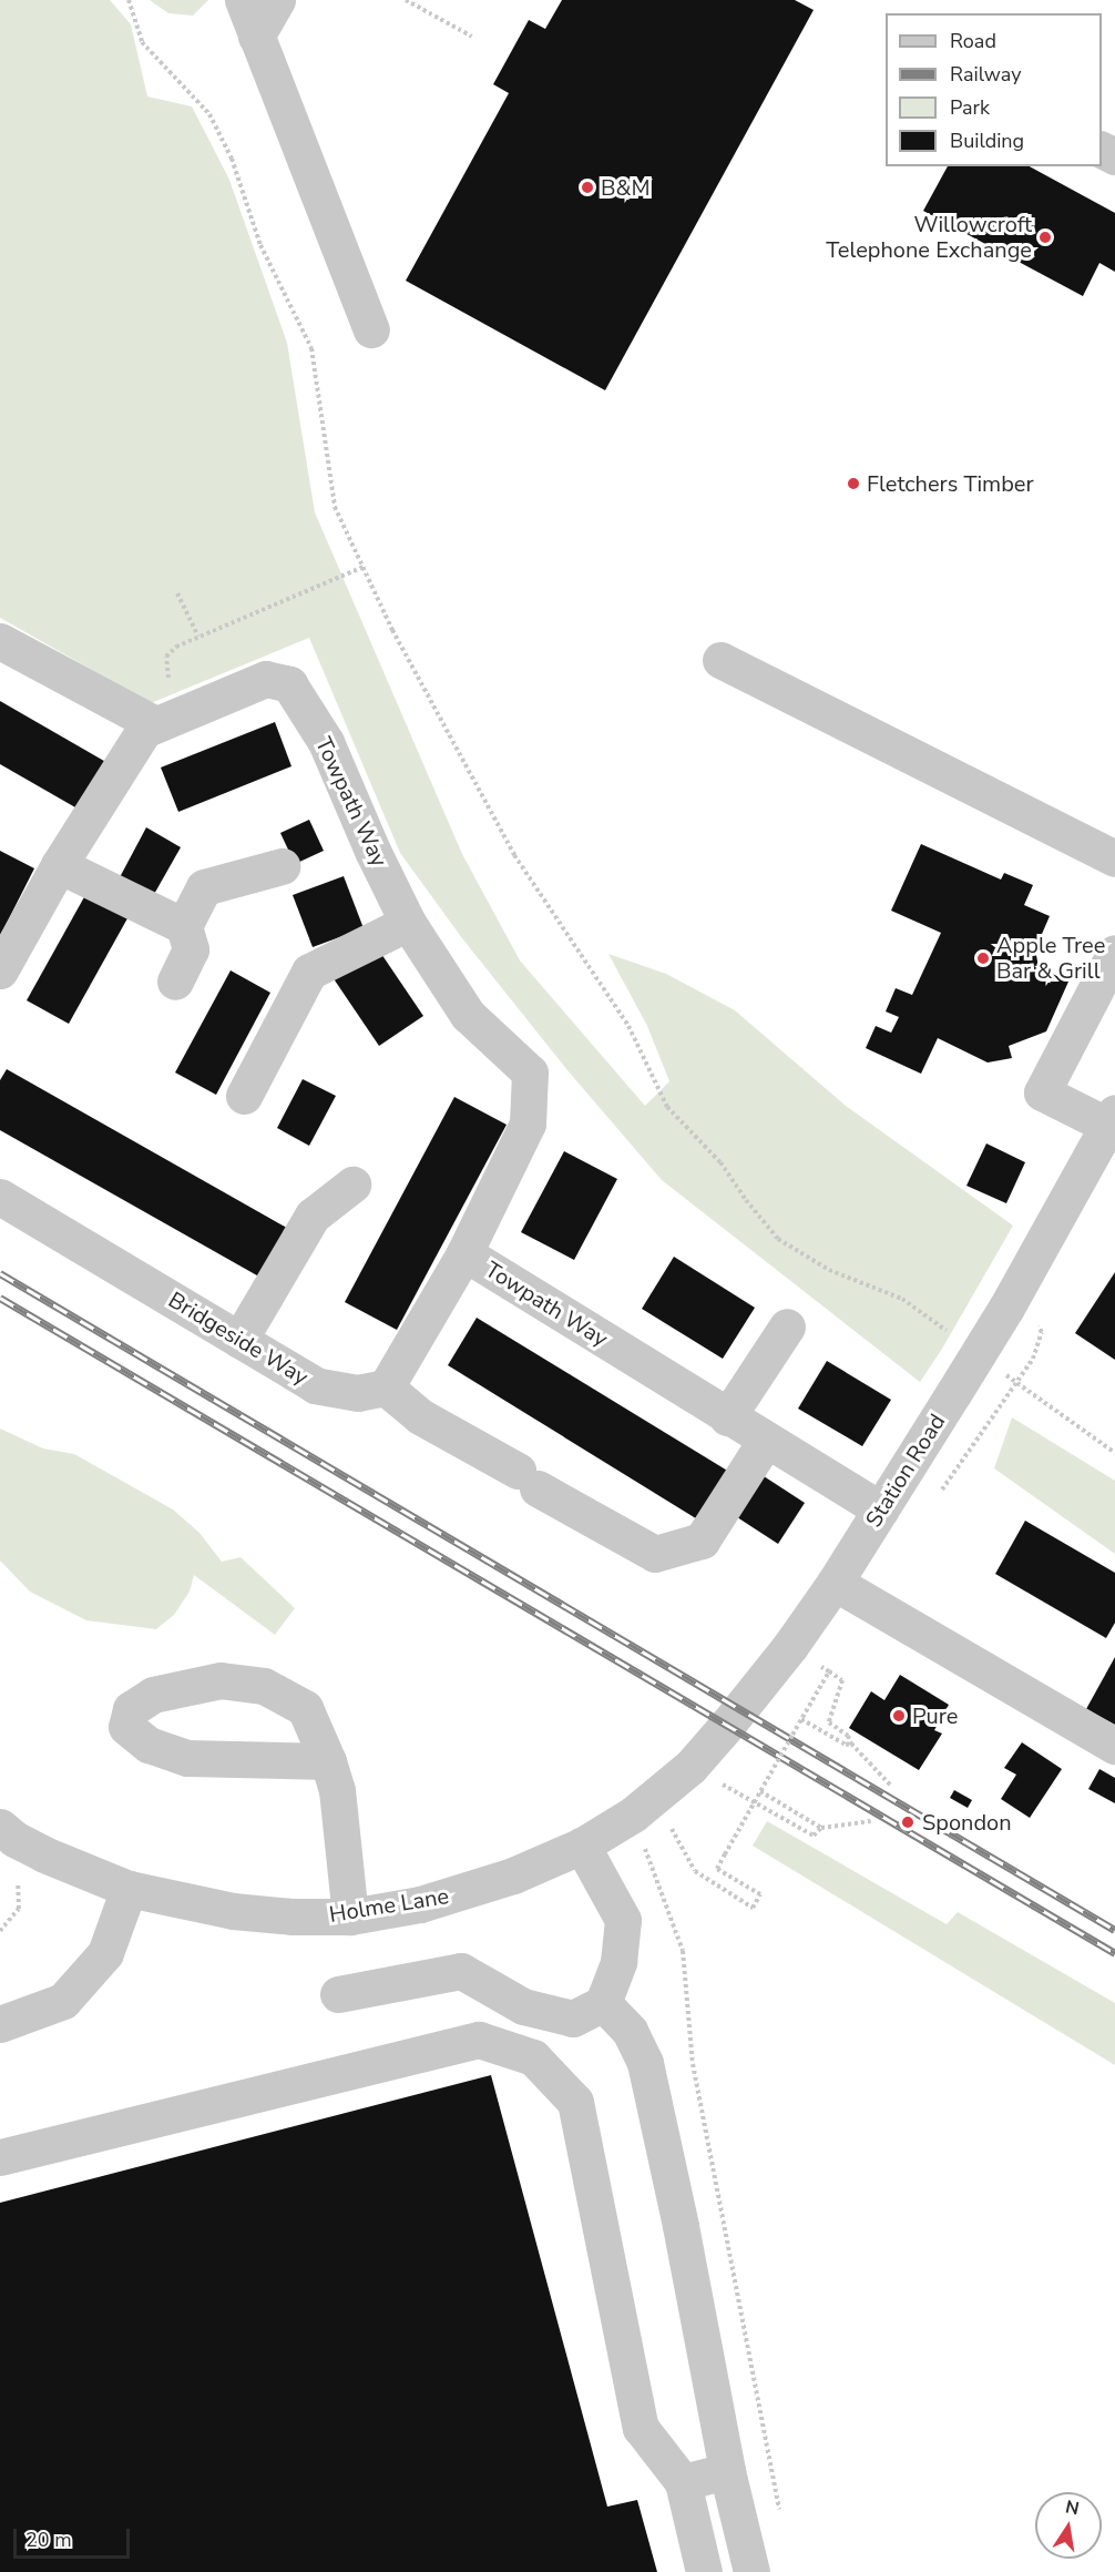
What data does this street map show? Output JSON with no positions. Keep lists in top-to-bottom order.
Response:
{
  "streets": {
    "street": [
      "Towpath Way",
      "Bridgeside Way",
      "Station Road",
      "Holme Lane"
    ]
  },
  "crossings": [
    ["Towpath Way", "Station Road"],
    ["Station Road", "Holme Lane"]
  ],
  "places": [
    "B&M",
    "Willowcroft Telephone Exchange",
    "Fletchers Timber",
    "Apple Tree Bar & Grill",
    "Pure",
    "Spondon"
  ],
  "legend": [
    "Road",
    "Railway",
    "Park",
    "Building"
  ],
  "scale_bar": "20 m",
  "north": "top"
}
